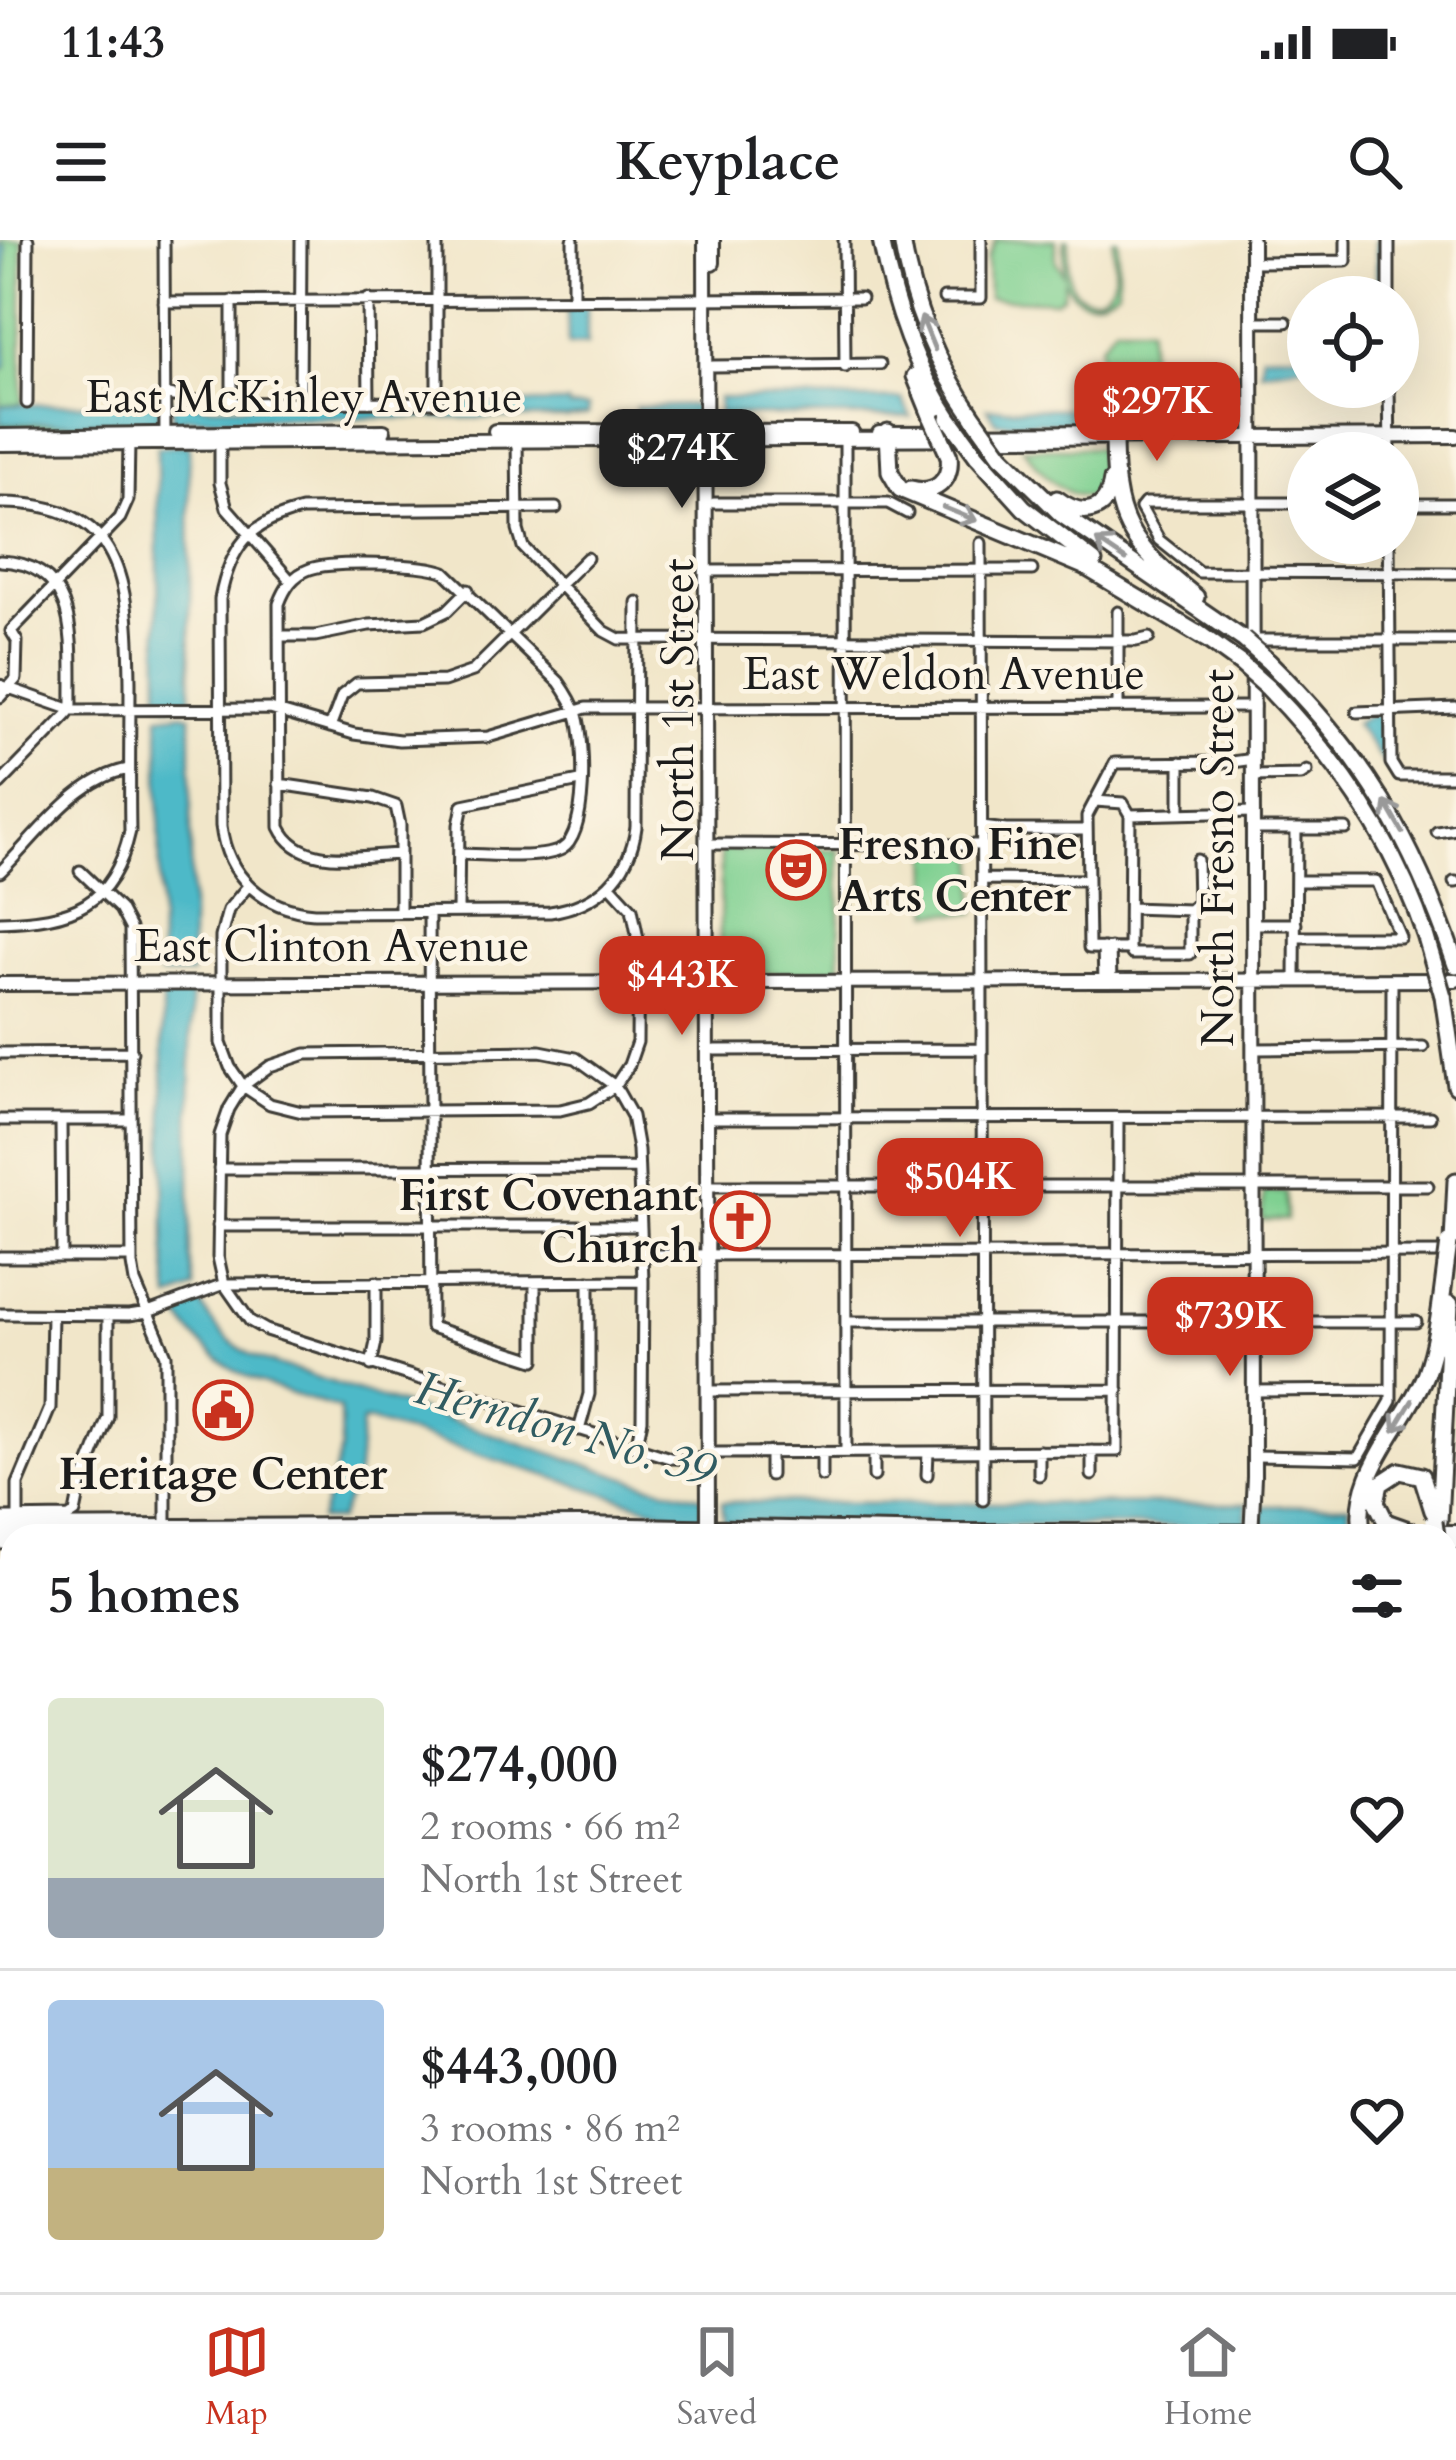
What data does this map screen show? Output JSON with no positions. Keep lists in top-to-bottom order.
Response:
{
  "streets": {
    "main road": [
      "East McKinley Avenue",
      "North 1st Street",
      "North Fresno Street",
      "East Clinton Avenue"
    ],
    "street": ["East Weldon Avenue"]
  },
  "crossings": [
    ["East McKinley Avenue", "North 1st Street"],
    ["East McKinley Avenue", "North Fresno Street"],
    ["East Weldon Avenue", "North 1st Street"],
    ["East Weldon Avenue", "North Fresno Street"],
    ["North 1st Street", "East Clinton Avenue"],
    ["North Fresno Street", "East Clinton Avenue"]
  ],
  "water": ["Herndon No. 39"],
  "places": {
    "theatre": ["Fresno Fine Arts Center"],
    "church": ["First Covenant Church"],
    "public building": ["Heritage Center"]
  },
  "page": {
    "status": "11:43",
    "header": "Keyplace",
    "price": [
      "$297K",
      "$274K",
      "$443K",
      "$504K",
      "$739K"
    ],
    "heading": "5 homes",
    "list": [
      {
        "name": "$274,000",
        "note": "2 rooms · 66 m² · North 1st Street"
      },
      {
        "name": "$443,000",
        "note": "3 rooms · 86 m² · North 1st Street"
      }
    ],
    "tabs": ["Map", "Saved", "Home"]
  }
}
